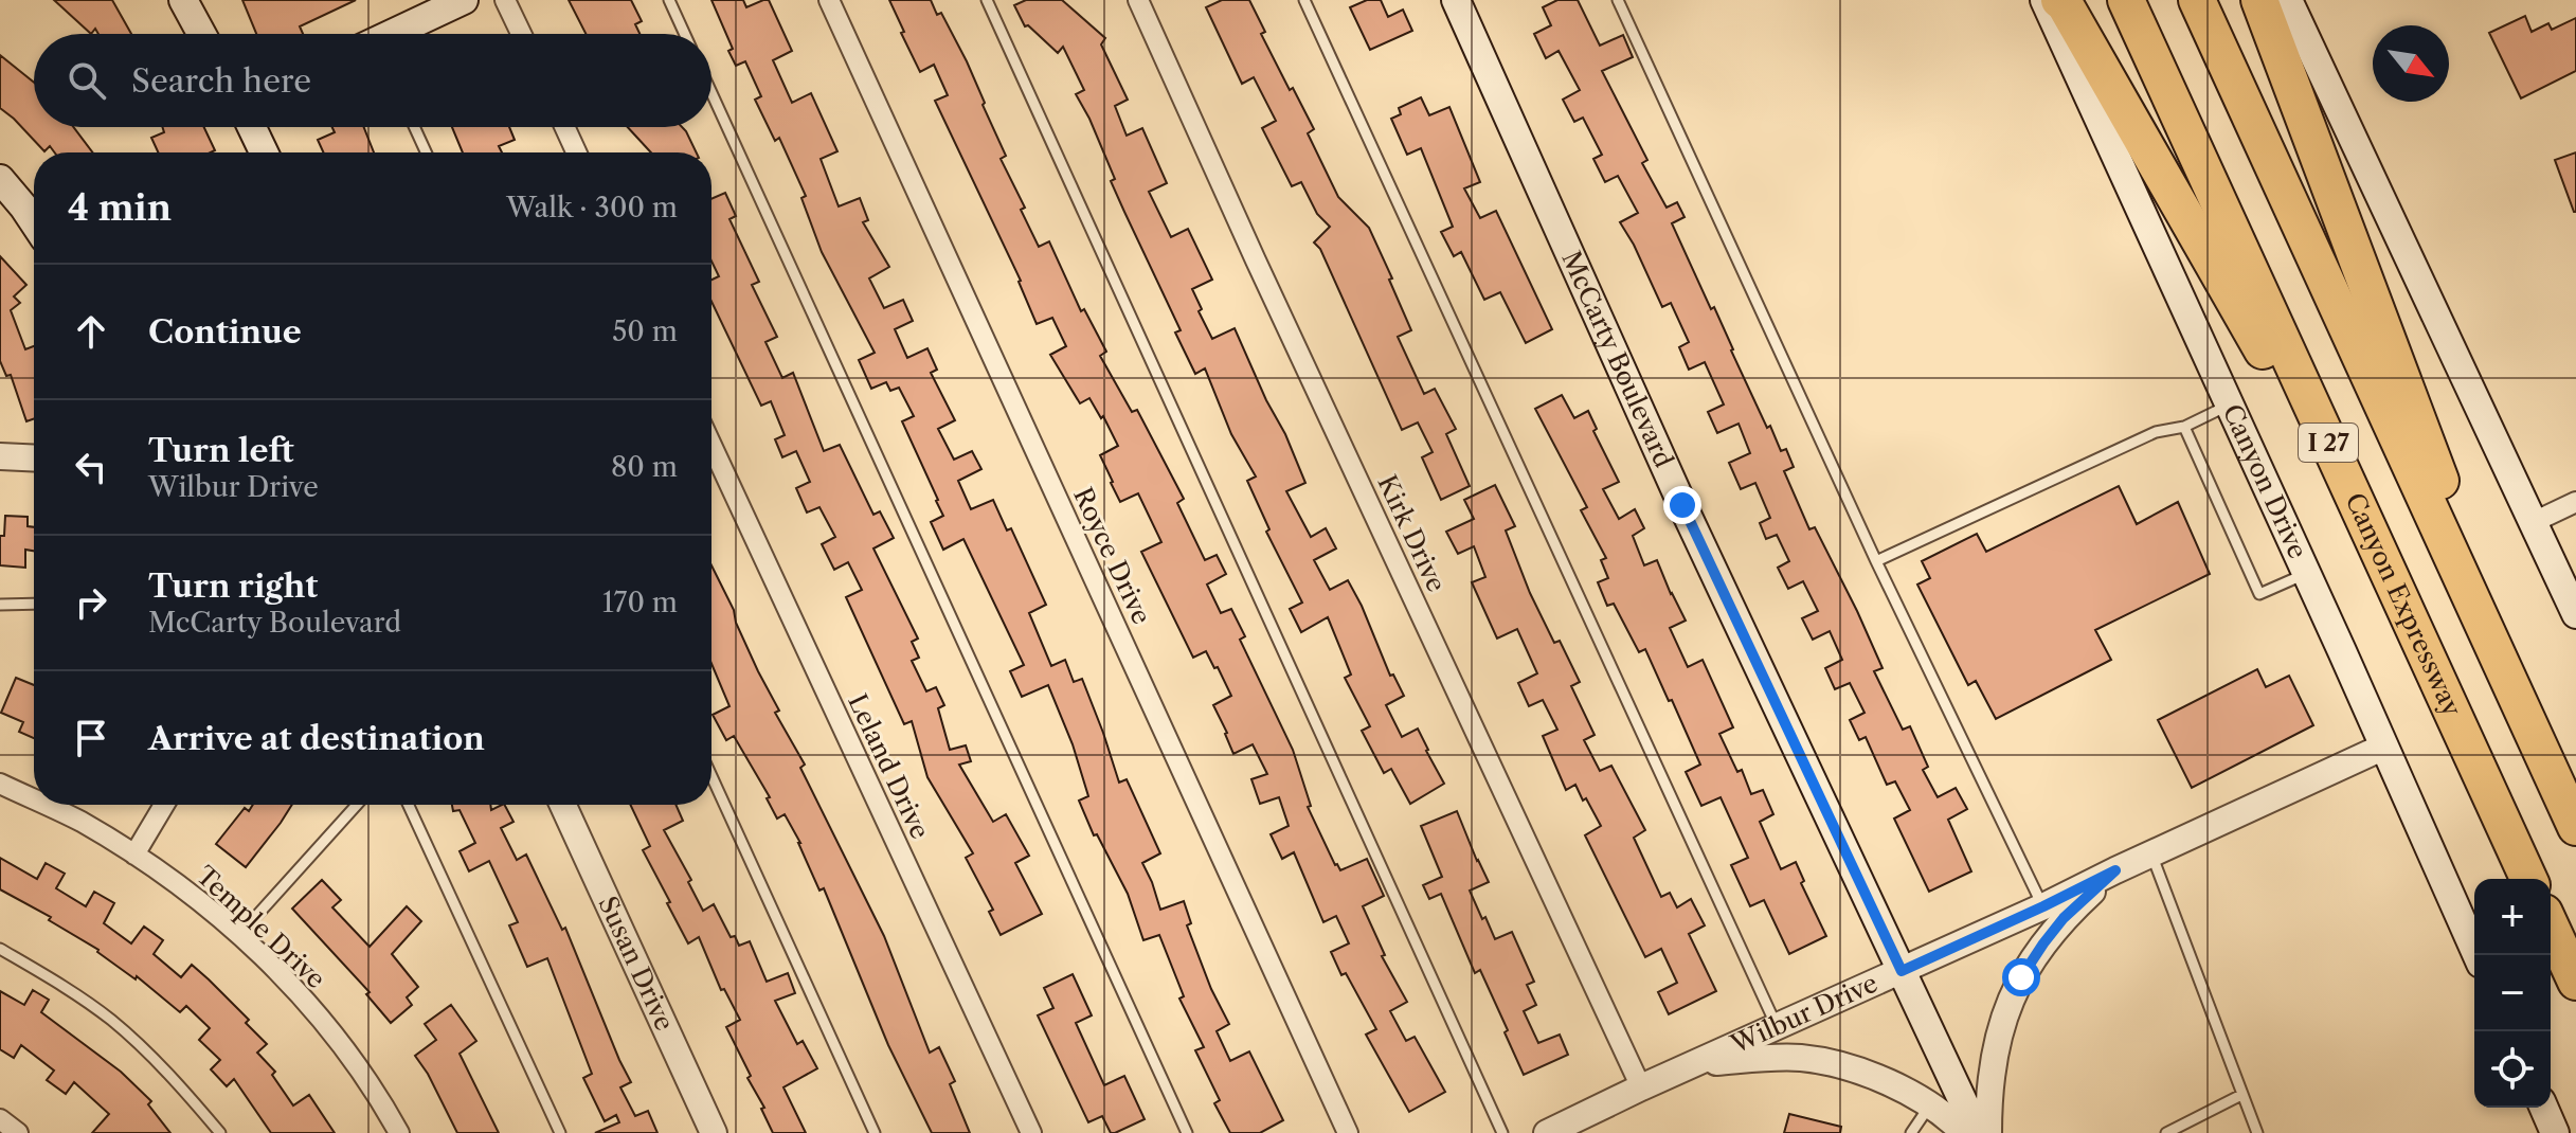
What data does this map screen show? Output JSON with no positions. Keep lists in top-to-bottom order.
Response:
{
  "streets": {
    "highway": ["I 27", "Canyon Expressway"],
    "main road": ["McCarty Boulevard", "Canyon Drive"],
    "street": [
      "Kirk Drive",
      "Royce Drive",
      "Leland Drive",
      "Temple Drive",
      "Susan Drive",
      "Wilbur Drive"
    ]
  },
  "crossings": [
    ["McCarty Boulevard", "Wilbur Drive"],
    ["Canyon Drive", "Wilbur Drive"],
    ["Kirk Drive", "Wilbur Drive"]
  ],
  "north": "bottom right",
  "page": {
    "search": "Search here",
    "heading": ["4 min", "Walk · 300 m"],
    "list": [
      ["Continue", "50 m"],
      ["Turn left", "Wilbur Drive", "80 m"],
      ["Turn right", "McCarty Boulevard", "170 m"],
      "Arrive at destination"
    ],
    "map_buttons": ["+", "−"]
  }
}
